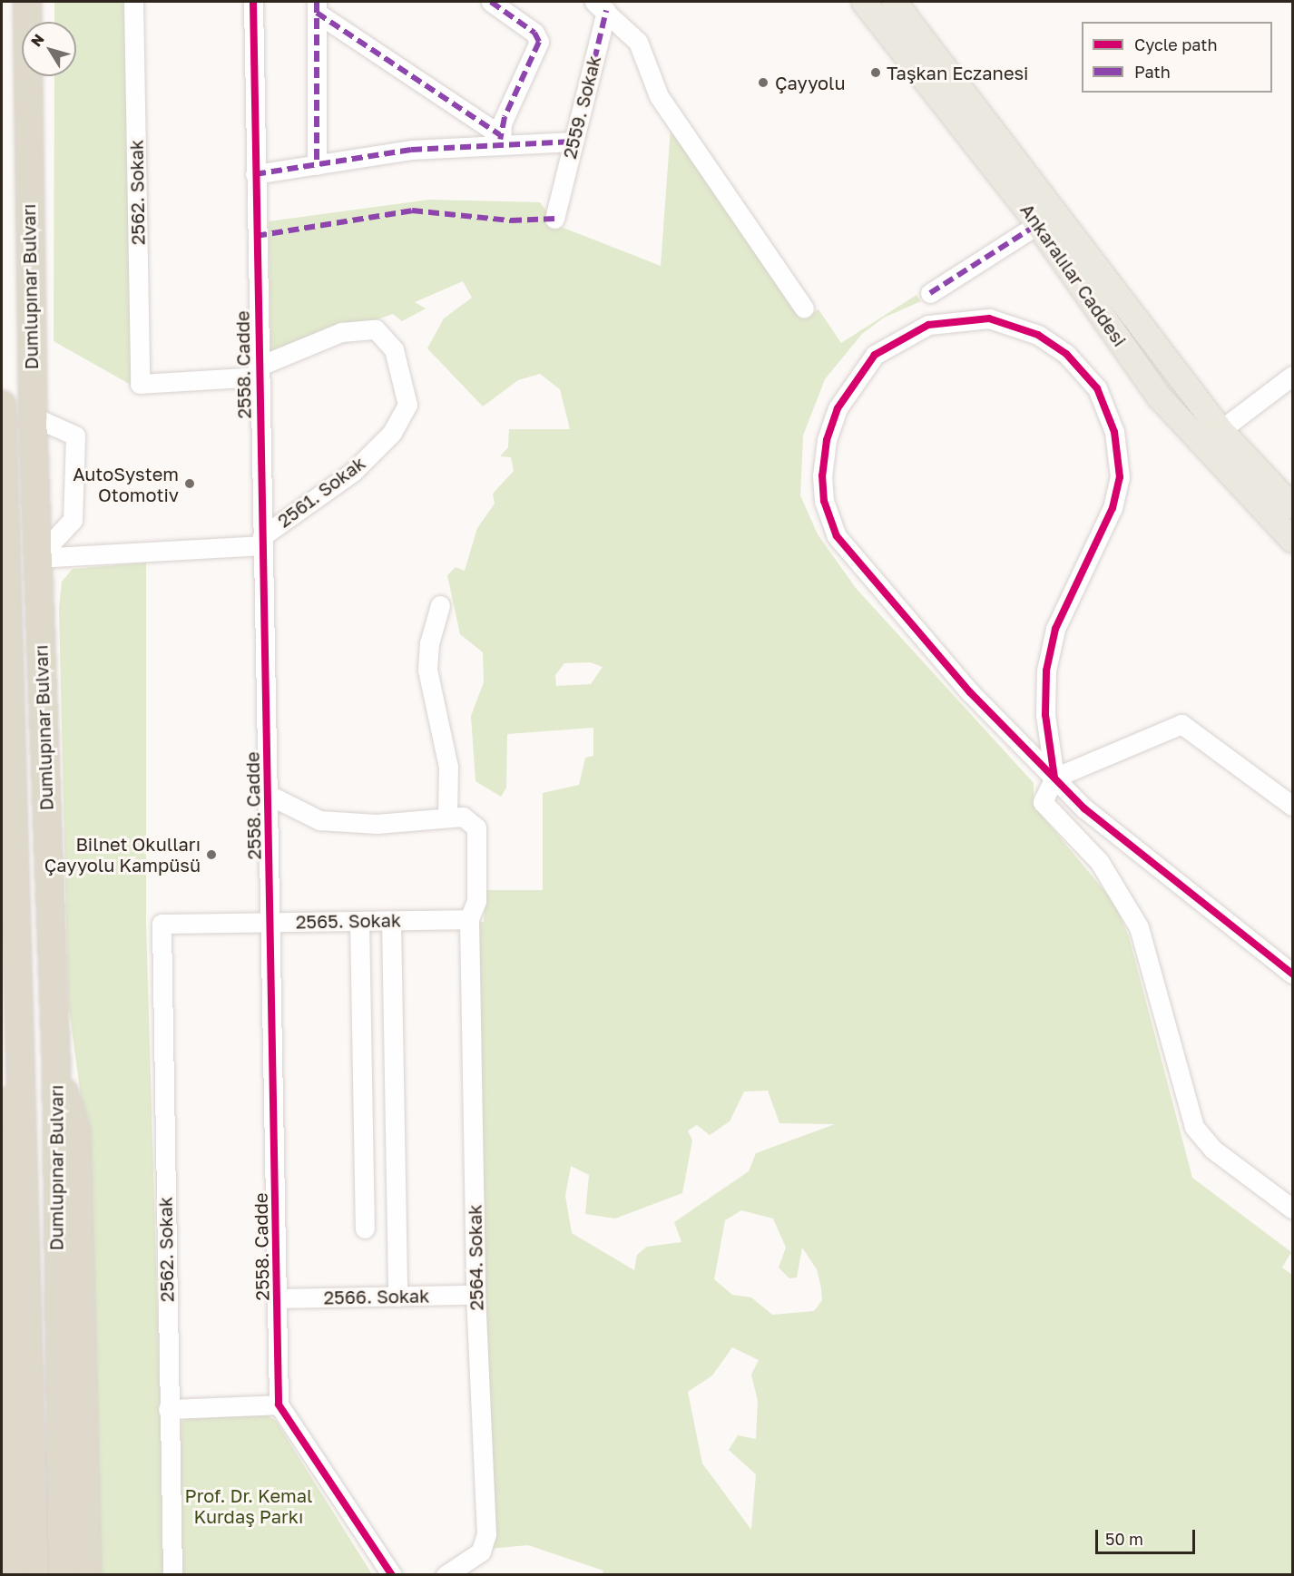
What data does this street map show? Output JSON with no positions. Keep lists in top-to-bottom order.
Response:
{
  "streets": {
    "highway": ["Dumlupınar Bulvarı"],
    "main road": ["Ankaralılar Caddesi"],
    "street": [
      "2559. Sokak",
      "2562. Sokak",
      "2558. Cadde",
      "2561. Sokak",
      "2565. Sokak",
      "2564. Sokak",
      "2566. Sokak"
    ]
  },
  "crossings": [
    ["2562. Sokak", "2558. Cadde"],
    ["2562. Sokak", "2561. Sokak"],
    ["2562. Sokak", "2565. Sokak"],
    ["2558. Cadde", "2561. Sokak"],
    ["2558. Cadde", "2565. Sokak"],
    ["2558. Cadde", "2566. Sokak"],
    ["2565. Sokak", "2564. Sokak"],
    ["2564. Sokak", "2566. Sokak"]
  ],
  "parks": ["Prof. Dr. Kemal Kurdaş Parkı"],
  "places": [
    "Taşkan Eczanesi",
    "Çayyolu",
    "AutoSystem Otomotiv",
    "Bilnet Okulları Çayyolu Kampüsü"
  ],
  "legend": ["Cycle path", "Path"],
  "scale_bar": "50 m",
  "north": "top left"
}
